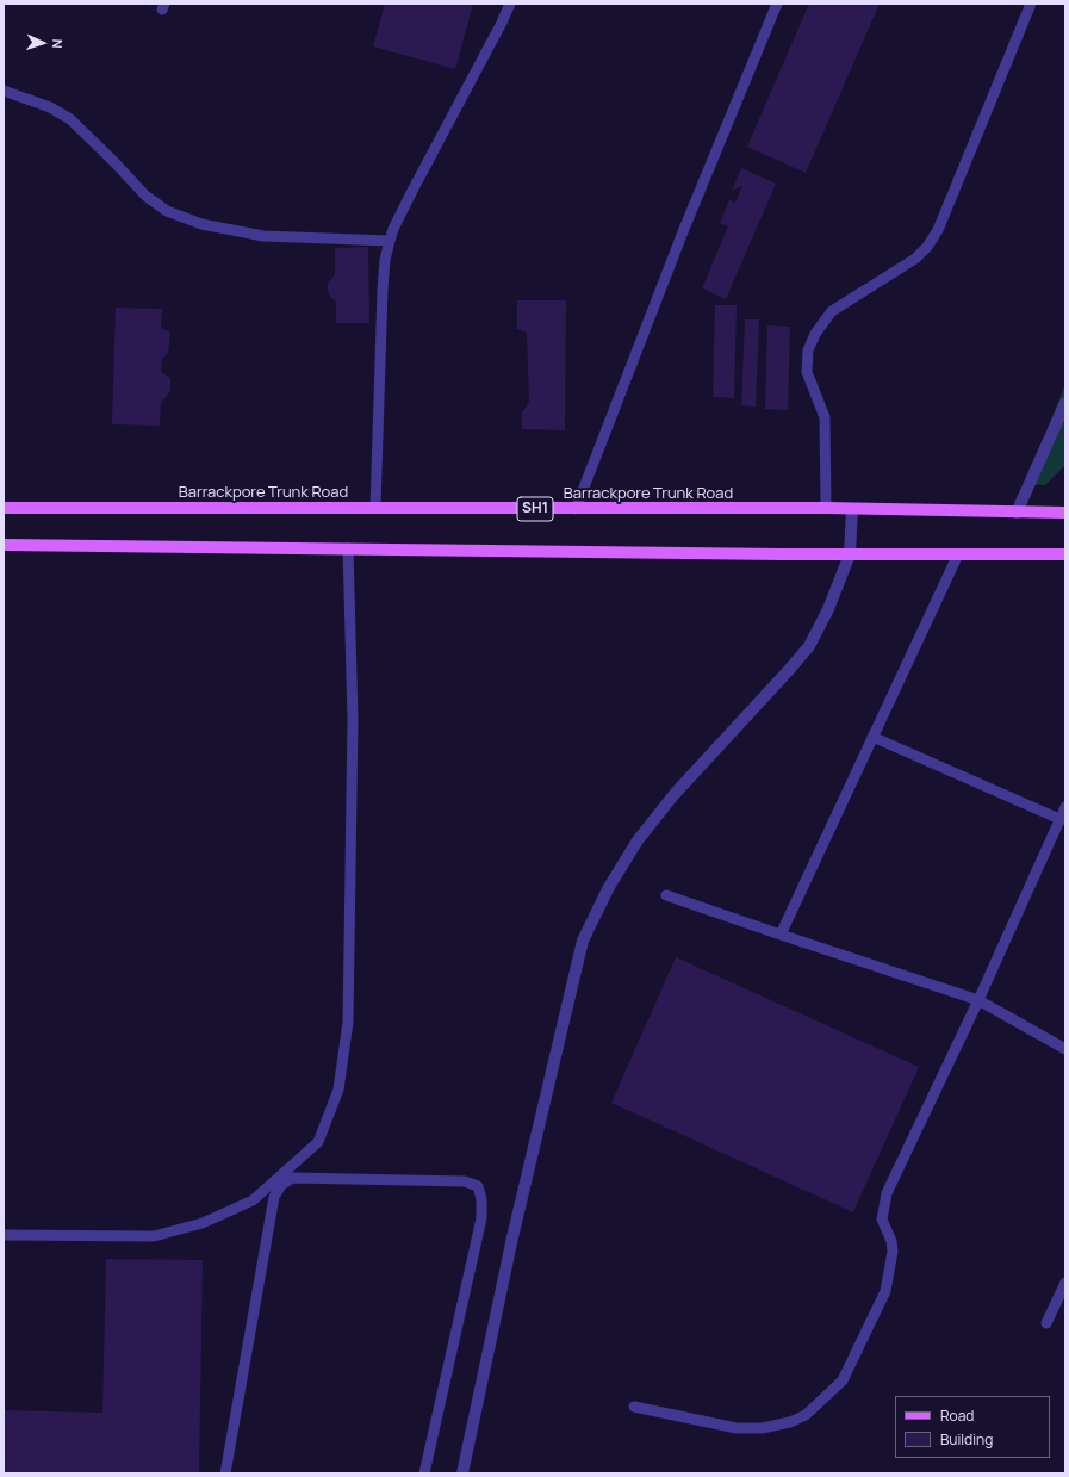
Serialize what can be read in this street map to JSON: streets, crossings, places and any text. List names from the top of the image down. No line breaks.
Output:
{"streets":{"main road":["Barrackpore Trunk Road","SH1"]},"legend":["Road","Building"],"north":"right"}
